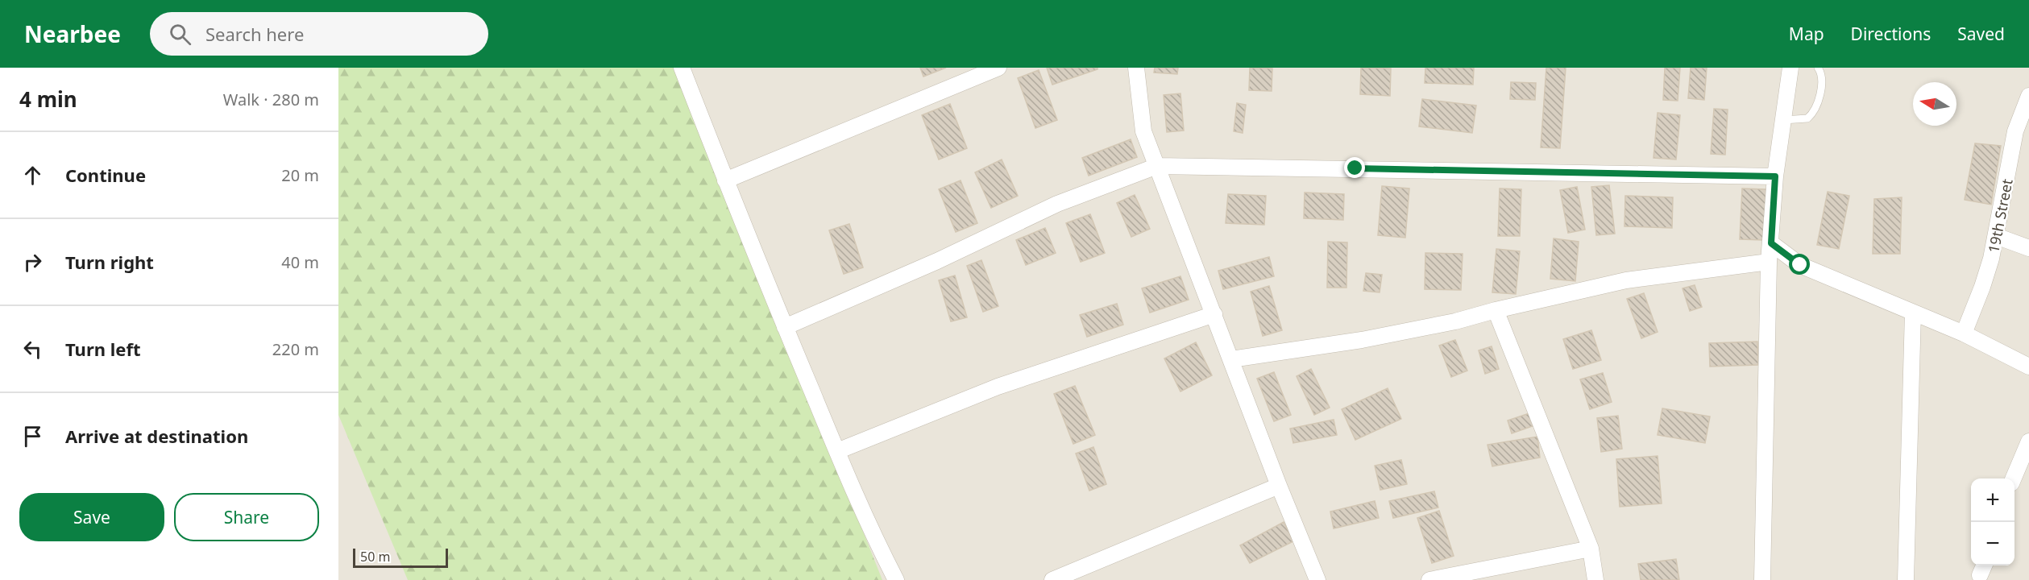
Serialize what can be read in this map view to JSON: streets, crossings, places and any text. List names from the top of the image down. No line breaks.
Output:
{"streets":{"street":["19th Street"]},"scale_bar":"50 m","north":"left","page":{"header":"Nearbee","search":"Search here","nav":["Map","Directions","Saved"],"heading":["4 min","Walk · 280 m"],"list":[["Continue","20 m"],["Turn right","40 m"],["Turn left","220 m"],"Arrive at destination"],"buttons":["Save","Share"],"map_buttons":["+","−"],"scale":"50 m"}}
